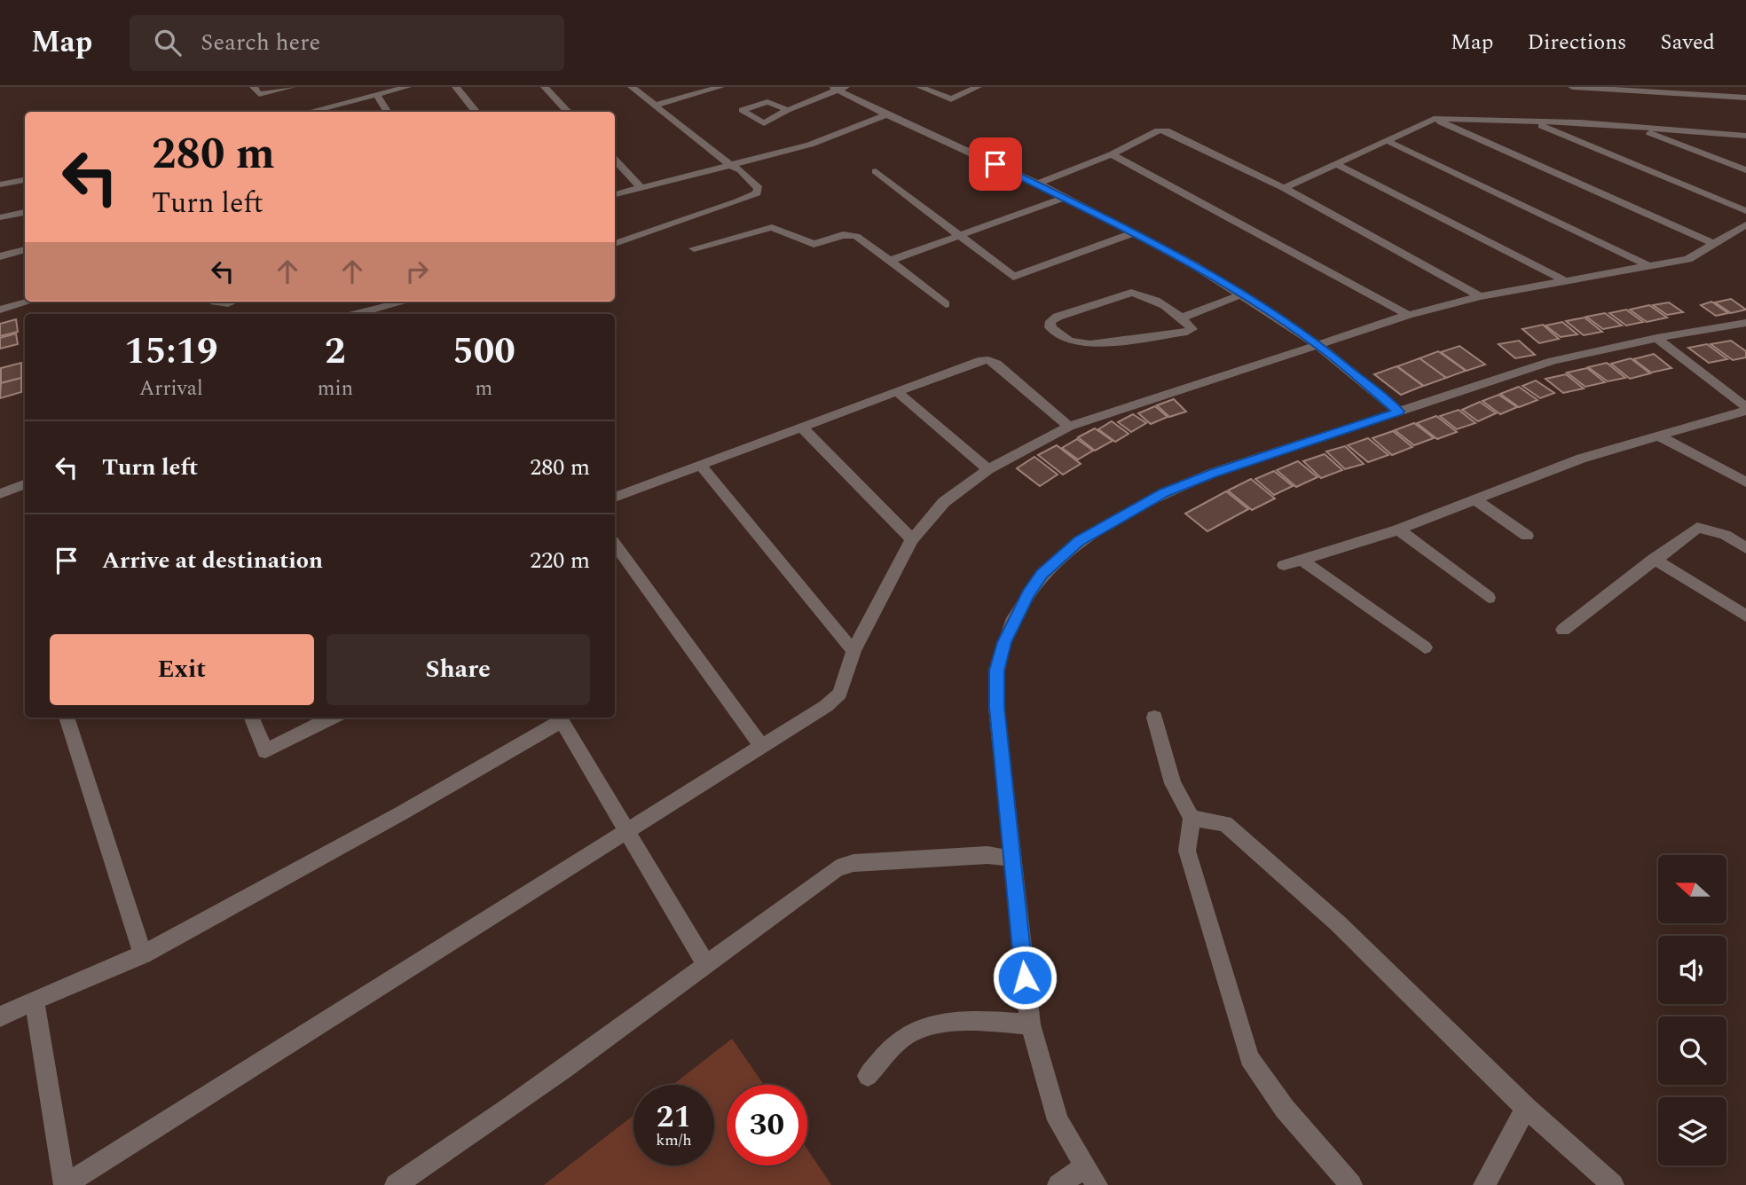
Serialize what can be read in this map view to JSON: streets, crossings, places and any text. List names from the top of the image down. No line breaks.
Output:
{"north":"left","page":{"header":"Map","search":"Search here","nav":["Map","Directions","Saved"],"turn":["280 m","Turn left"],"eta":["15:19","Arrival","2","min","500","m"],"list":[{"name":"Turn left","value":"280 m"},{"name":"Arrive at destination","value":"220 m"}],"buttons":["Exit","Share"],"speed":"21 km/h","limit":"30"}}
